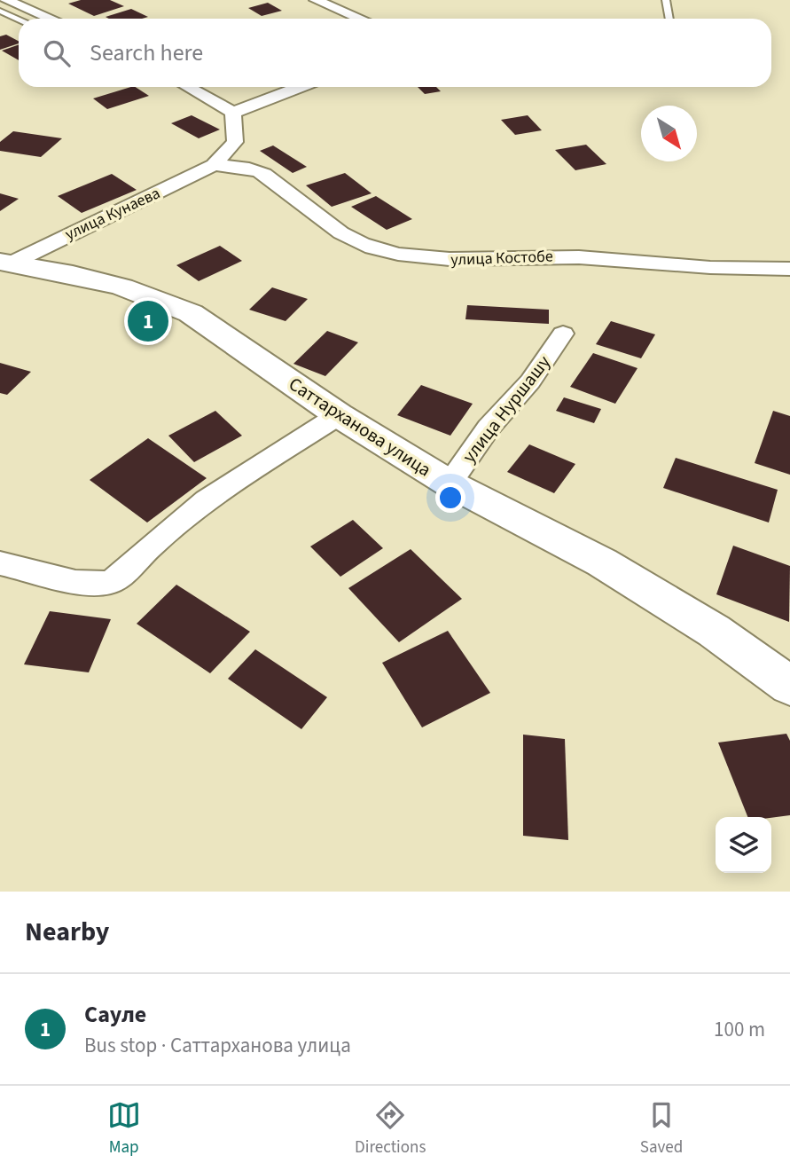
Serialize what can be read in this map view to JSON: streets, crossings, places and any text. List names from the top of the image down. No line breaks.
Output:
{"streets":{"street":["улица Кунаева","улица Костобе","улица Нуршашу","Саттарханова улица"]},"crossings":[["улица Кунаева","улица Костобе"],["улица Кунаева","Саттарханова улица"],["улица Нуршашу","Саттарханова улица"]],"north":"bottom right","page":{"search":"Search here","pins":"1","heading":"Nearby","list":[{"mark":"1","name":"Сауле","note":"Bus stop · Саттарханова улица","value":"100 m"}],"nav":["Map","Directions","Saved"]}}
